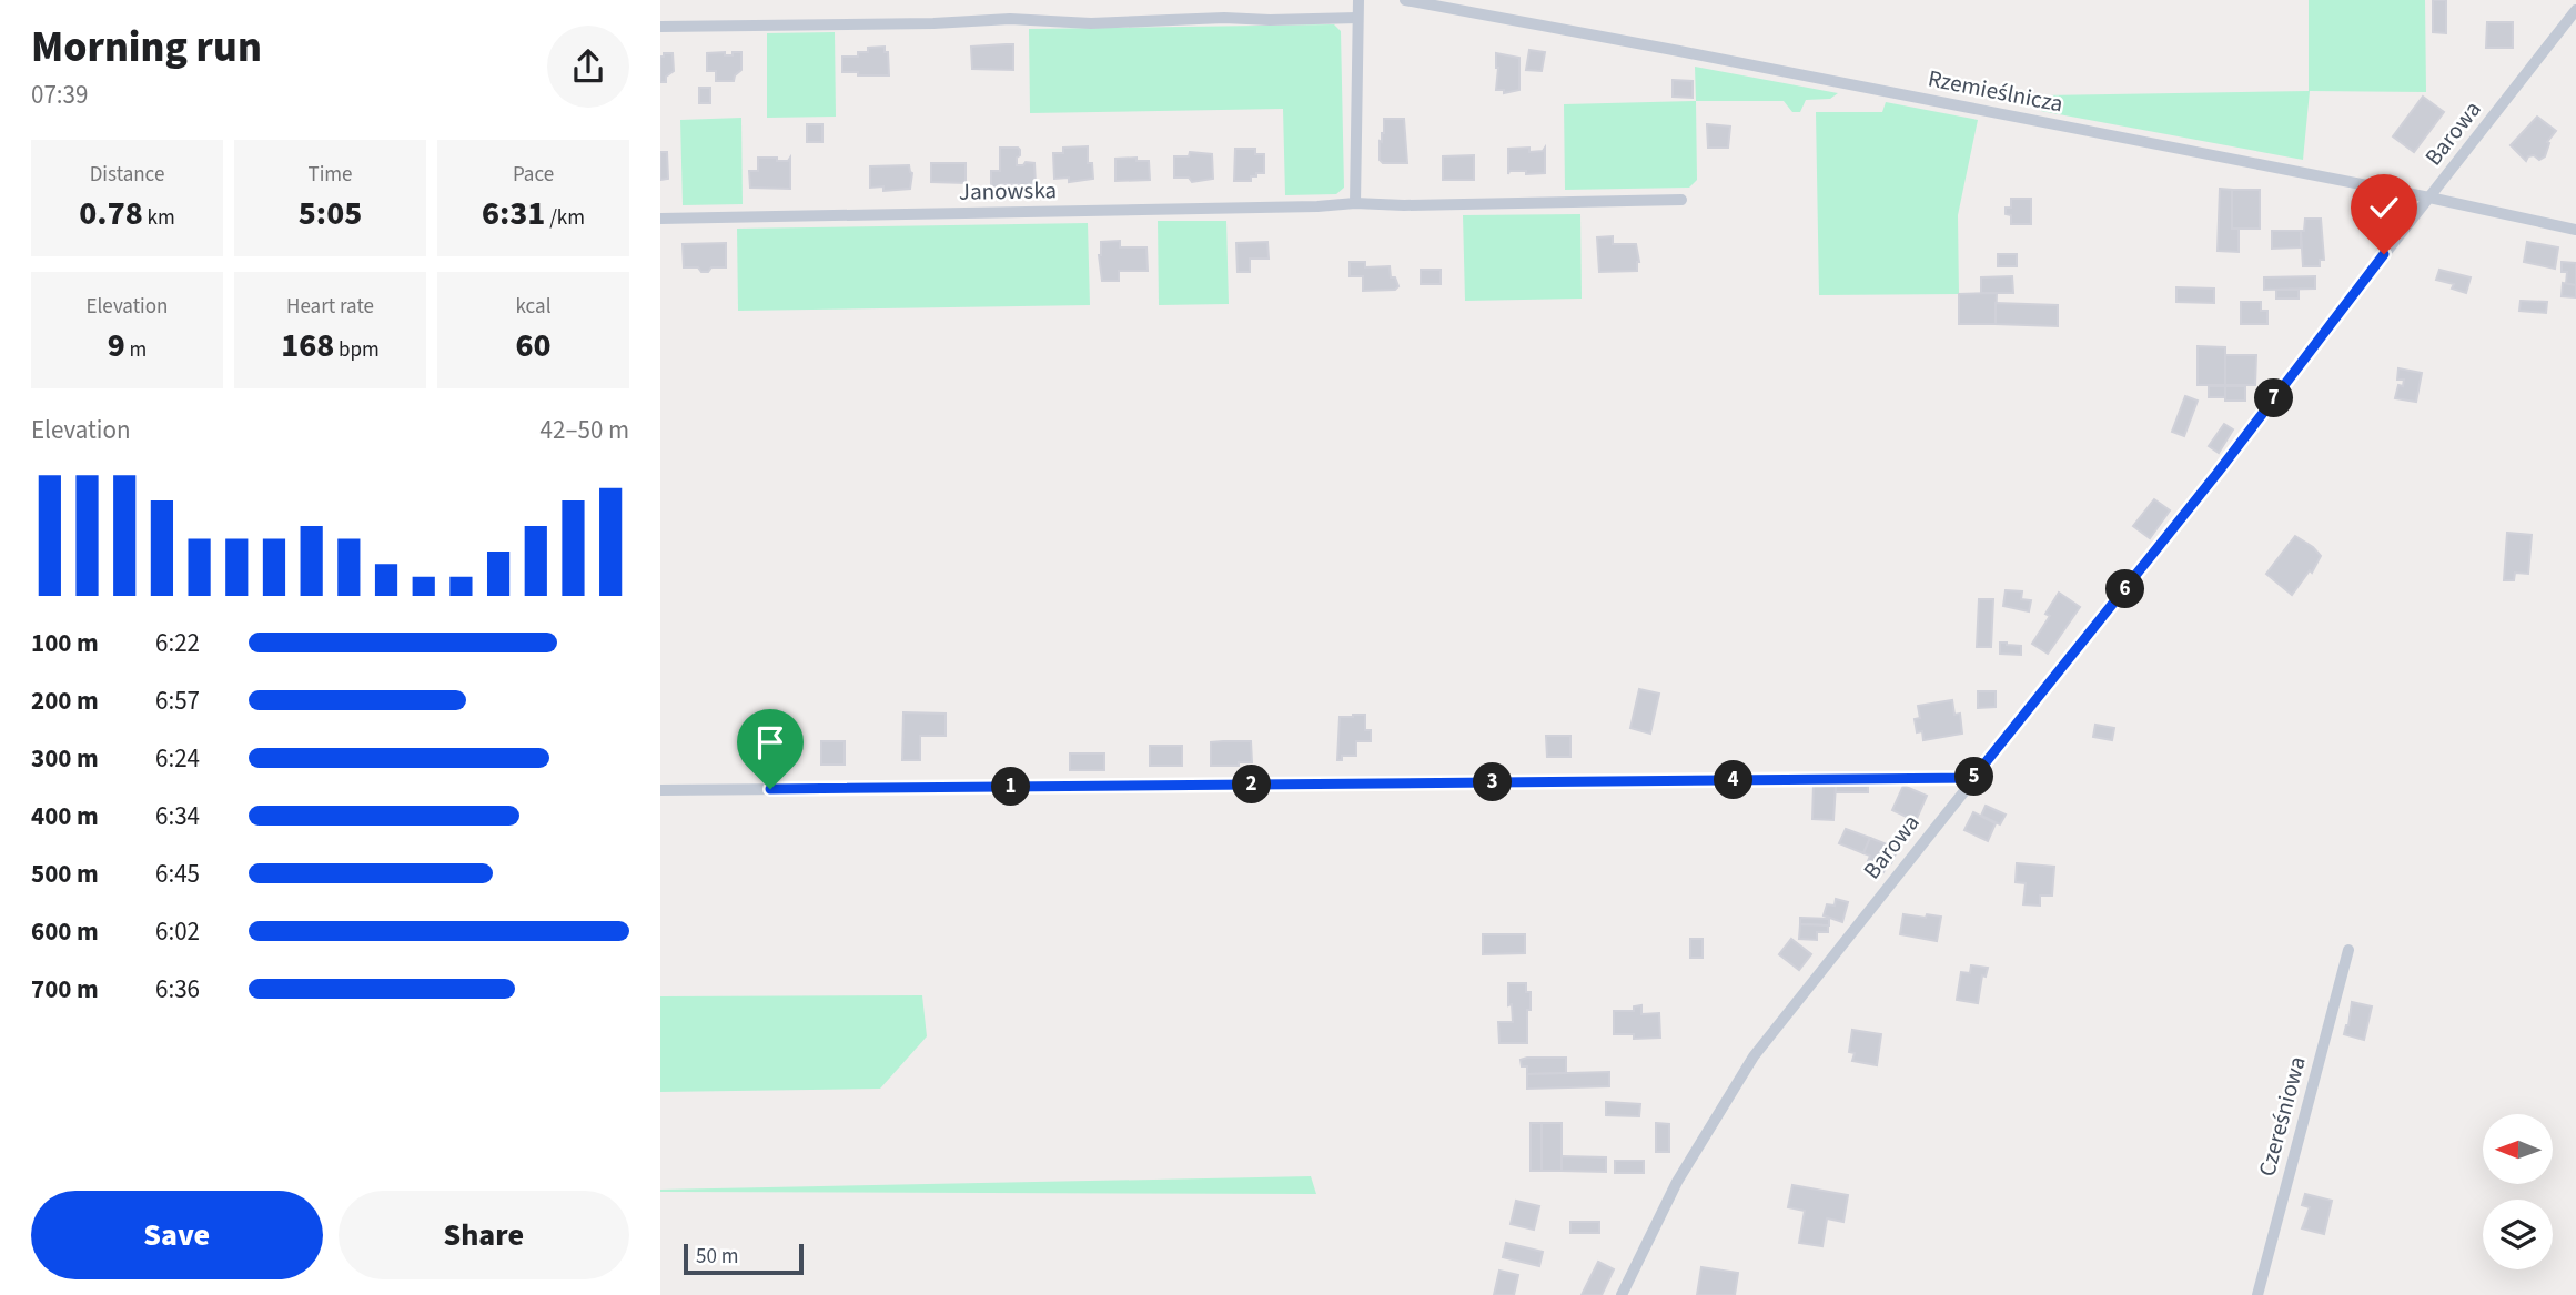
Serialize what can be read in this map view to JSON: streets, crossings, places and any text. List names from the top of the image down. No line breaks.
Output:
{"streets":{"street":["Rzemieślnicza","Barowa","Janowska","Czereśniowa"]},"crossings":[["Rzemieślnicza","Barowa"]],"scale_bar":"50 m","north":"left","page":{"heading":["Morning run","07:39"],"stats":[["Distance","0.78 km"],["Time","5:05"],["Pace","6:31 /km"],["Elevation","9 m"],["Heart rate","168 bpm"],["kcal","60"]],"pins":["7","6","5","4","3","2","1"],"chart":["Elevation","42–50 m"],"list":[{"name":"100 m","note":"6:22"},{"name":"200 m","note":"6:57"},{"name":"300 m","note":"6:24"},{"name":"400 m","note":"6:34"},{"name":"500 m","note":"6:45"},{"name":"600 m","note":"6:02"},{"name":"700 m","note":"6:36"}],"buttons":["Save","Share"],"scale":"50 m"}}
